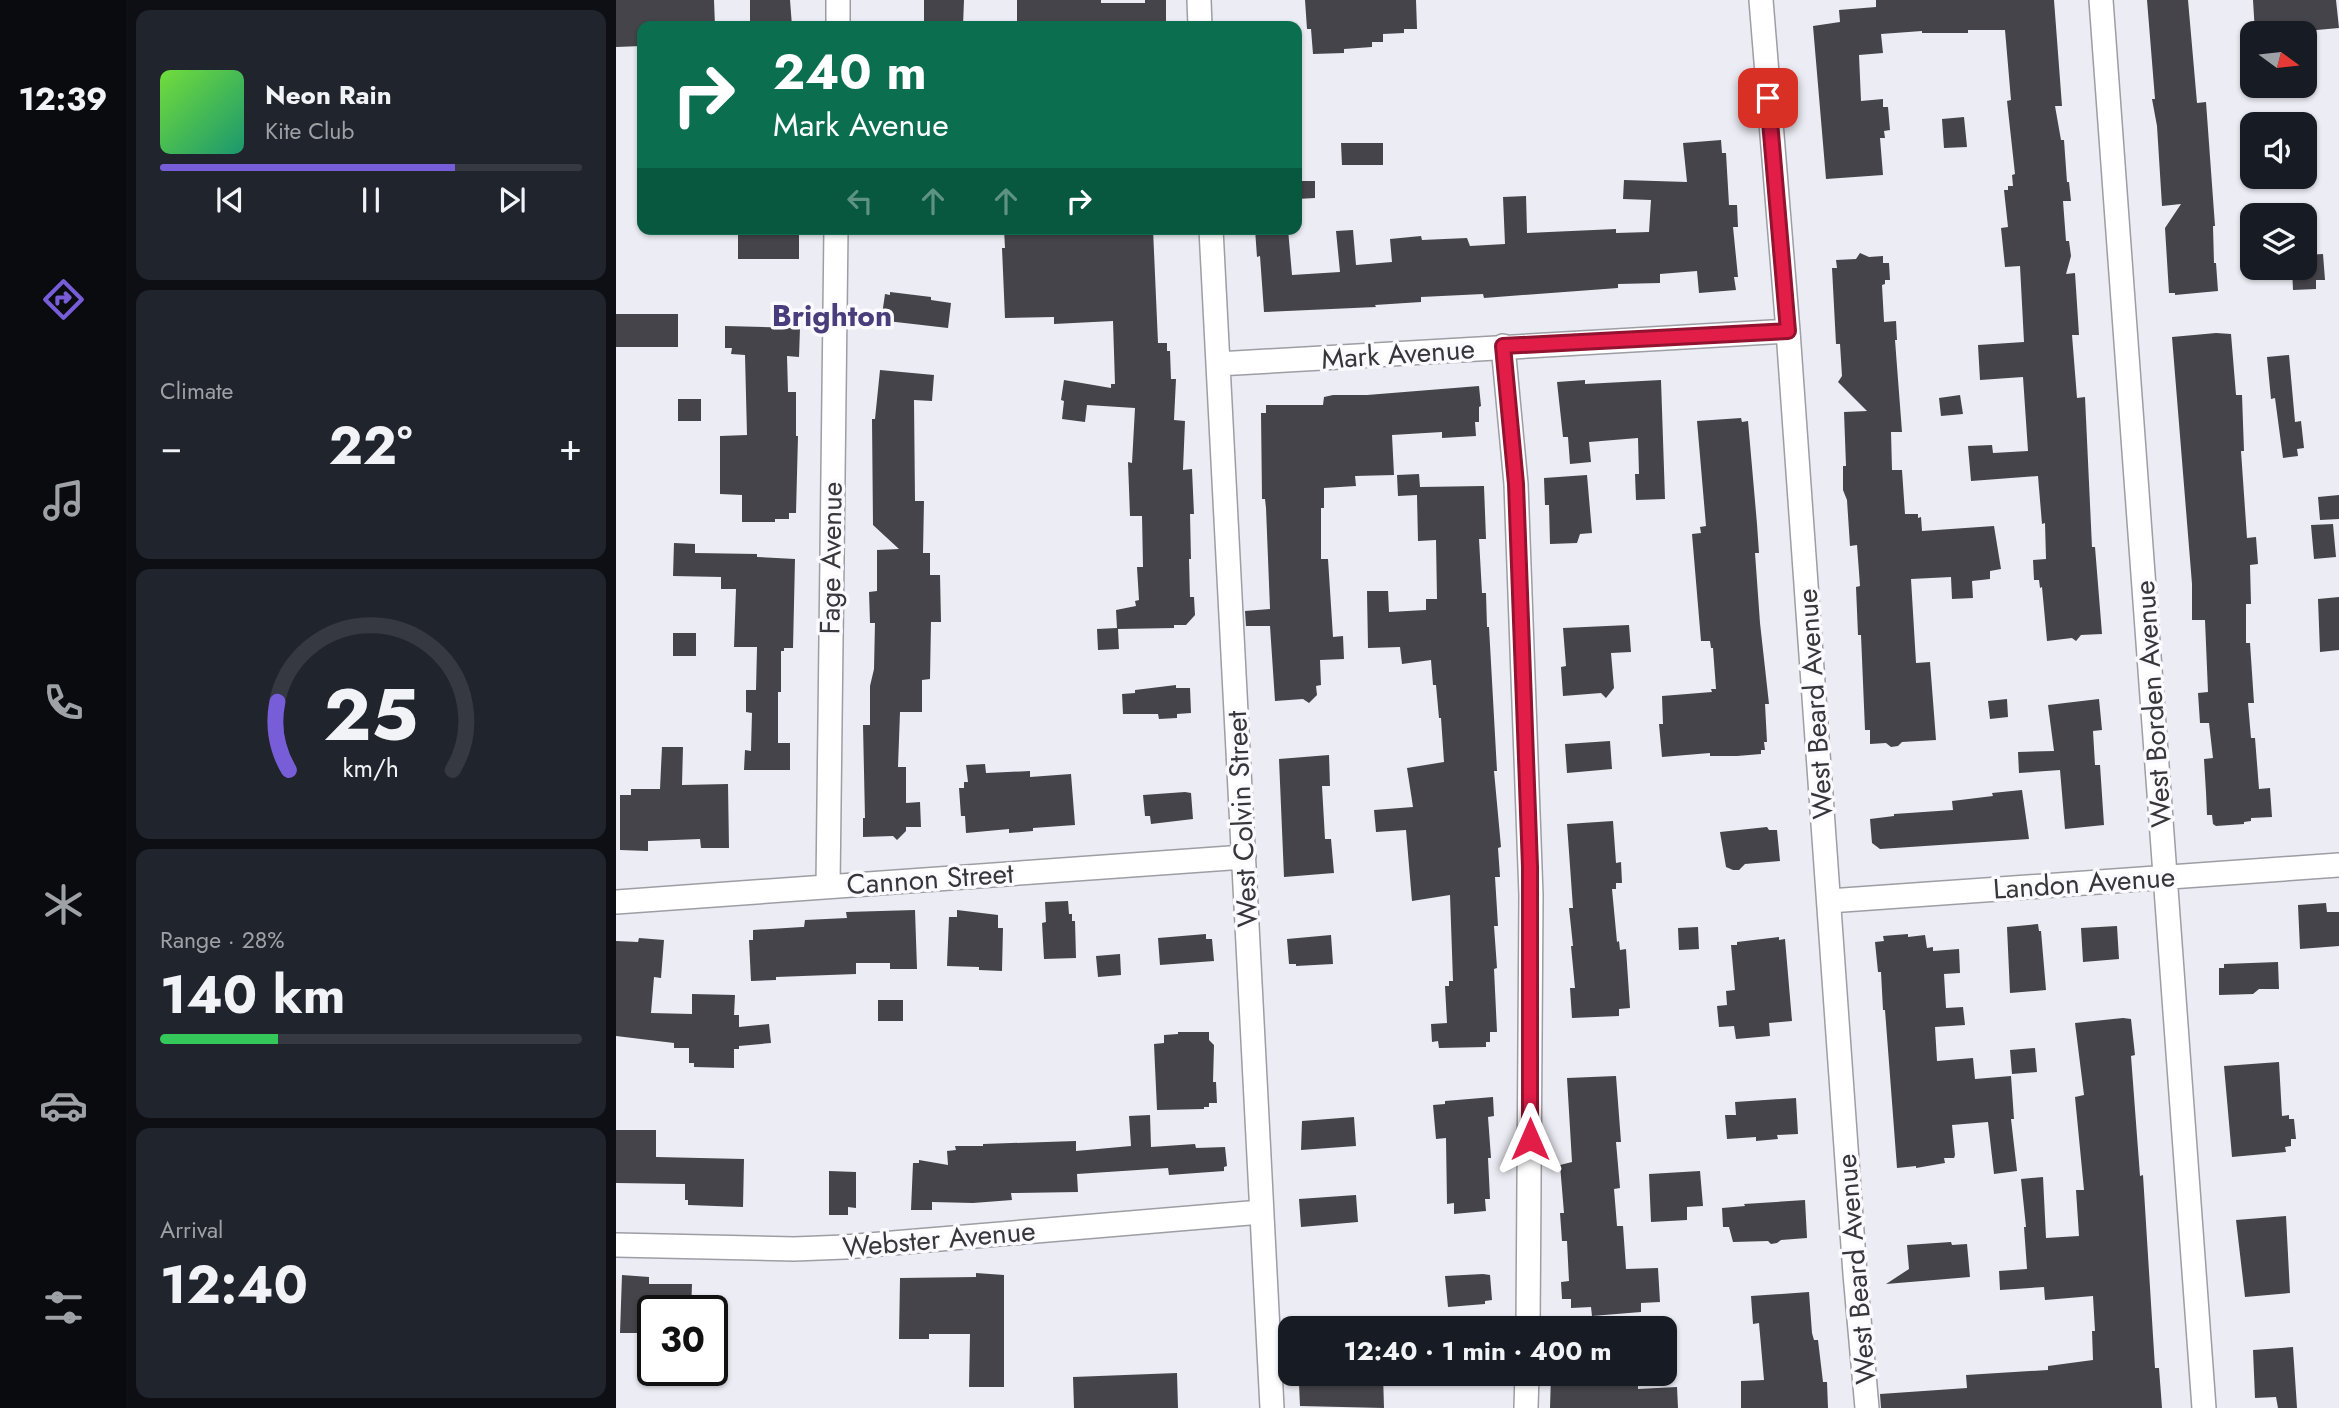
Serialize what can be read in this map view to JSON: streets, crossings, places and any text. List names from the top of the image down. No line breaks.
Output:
{"streets":{"street":["Mark Avenue","Fage Avenue","West Beard Avenue","West Borden Avenue","West Colvin Street","Cannon Street","Landon Avenue","Webster Avenue"]},"crossings":[["Mark Avenue","West Beard Avenue"],["Mark Avenue","West Colvin Street"],["Fage Avenue","Cannon Street"],["West Beard Avenue","Landon Avenue"],["West Borden Avenue","Landon Avenue"],["West Colvin Street","Cannon Street"],["West Colvin Street","Webster Avenue"]],"districts":["Brighton"],"north":"right","page":{"tabs":"12:39","turn":["240 m","Mark Avenue"],"song":["Neon Rain","Kite Club"],"tile":["Climate",["Range · 28%","140 km"],["Arrival","12:40"]],"heat":["−","22°","+"],"limit":"30","trip":"12:40 · 1 min · 400 m","gauge":["25","km/h"]}}
